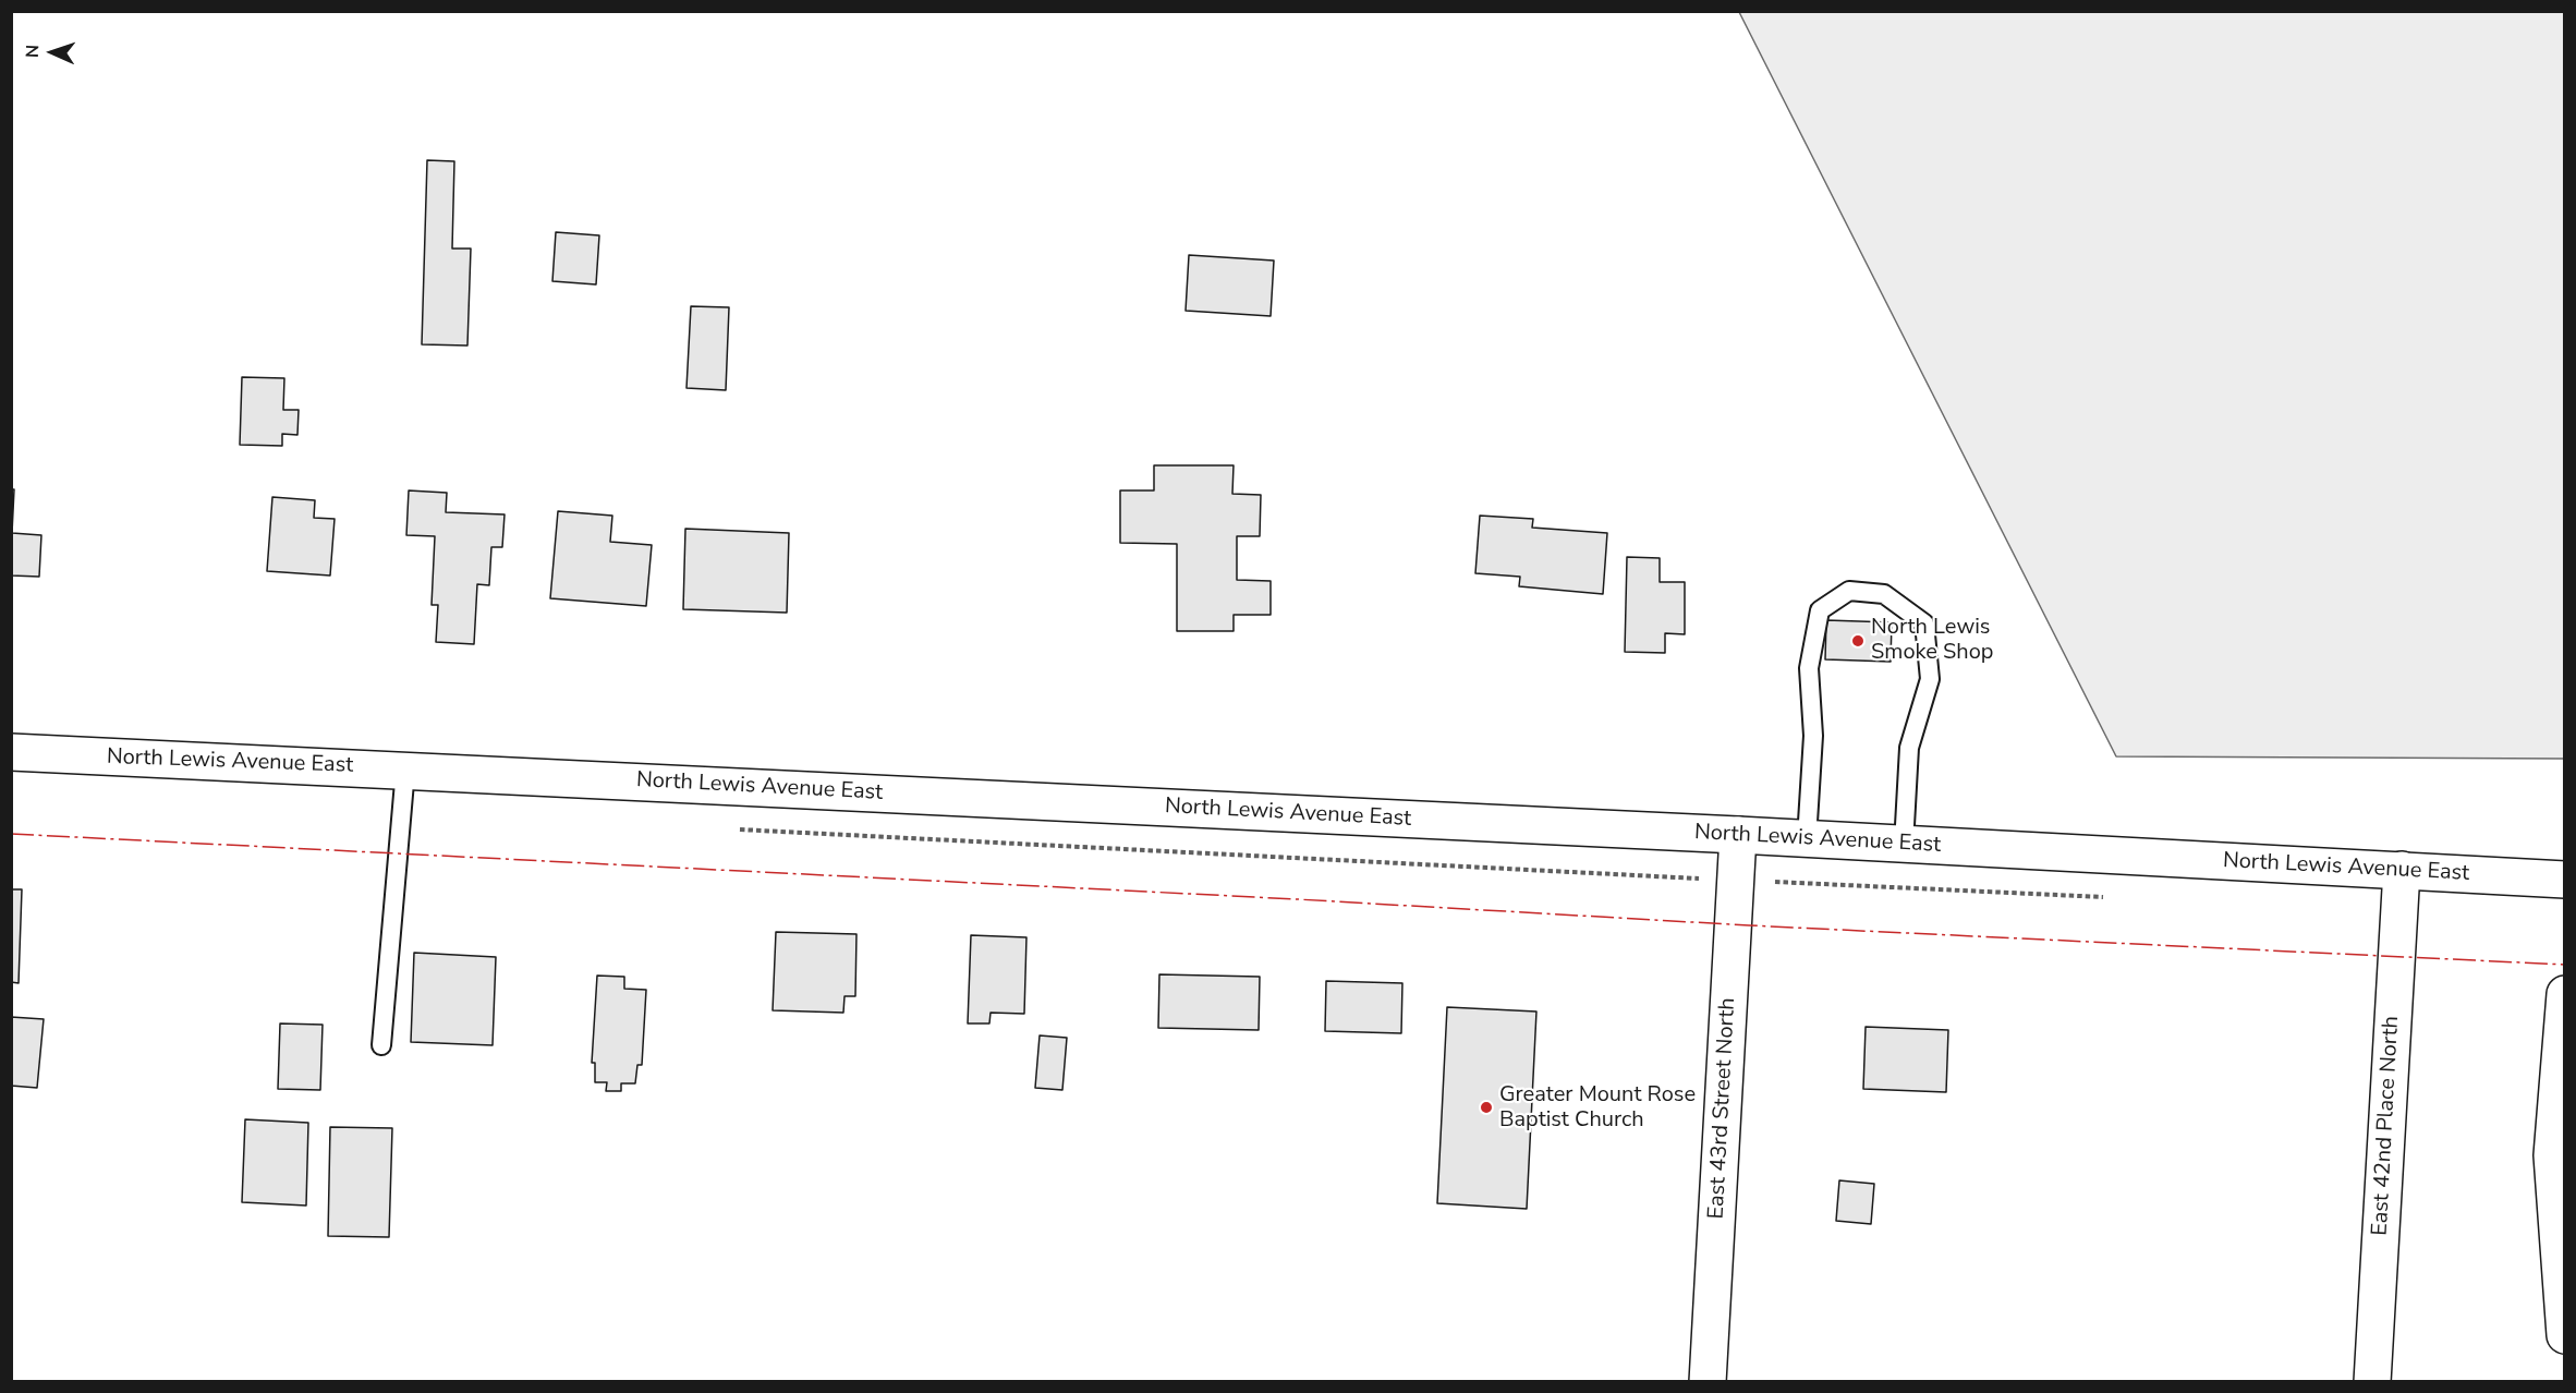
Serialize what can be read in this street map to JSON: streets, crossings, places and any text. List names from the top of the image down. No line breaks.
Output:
{"streets":{"main road":["North Lewis Avenue East","East 43rd Street North","East 42nd Place North"]},"crossings":[["North Lewis Avenue East","East 43rd Street North"],["North Lewis Avenue East","East 42nd Place North"]],"places":["North Lewis Smoke Shop","Greater Mount Rose Baptist Church"],"north":"left"}
